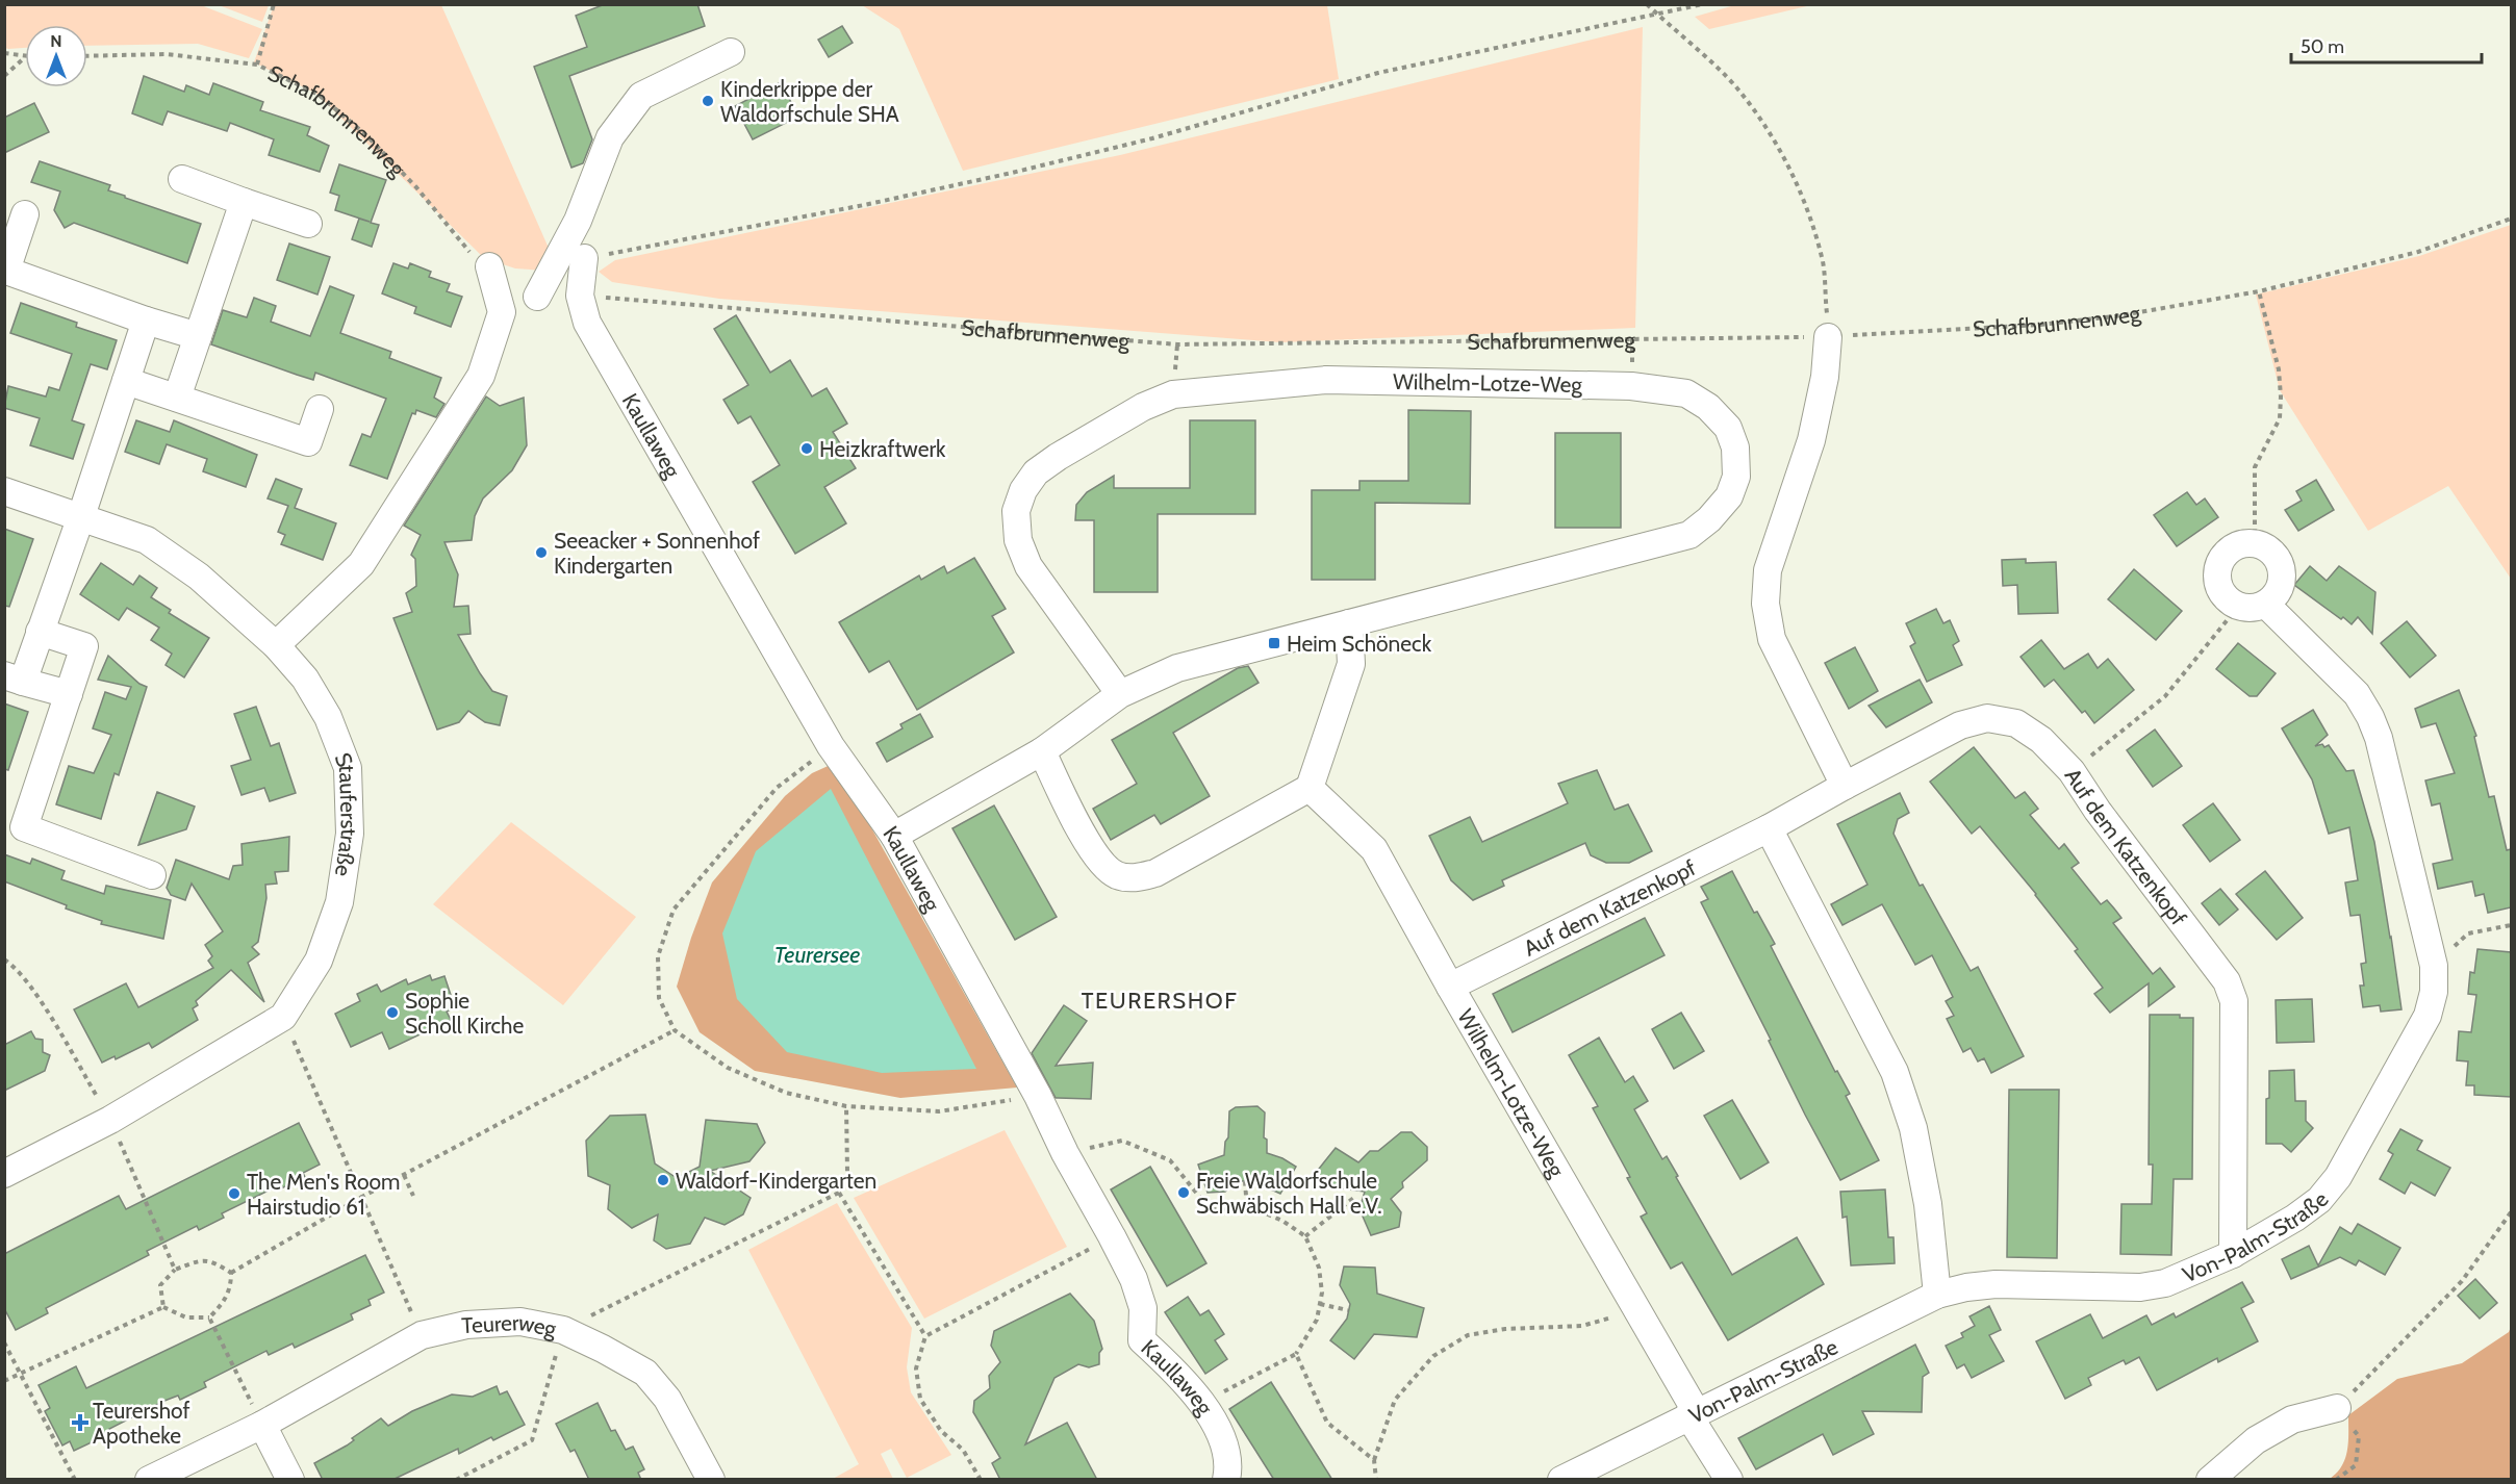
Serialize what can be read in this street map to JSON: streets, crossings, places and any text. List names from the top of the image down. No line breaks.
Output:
{"streets":{"street":["Wilhelm-Lotze-Weg","Kaullaweg","Stauferstraße","Auf dem Katzenkopf","Von-Palm-Straße","Teurerweg"],"path":["Schafbrunnenweg"]},"crossings":[["Schafbrunnenweg","Kaullaweg"],["Wilhelm-Lotze-Weg","Kaullaweg"],["Wilhelm-Lotze-Weg","Auf dem Katzenkopf"],["Wilhelm-Lotze-Weg","Von-Palm-Straße"],["Auf dem Katzenkopf","Von-Palm-Straße"]],"districts":["TEURERSHOF"],"water":["Teurersee"],"places":{"other":["Kinderkrippe der Waldorfschule SHA","Heizkraftwerk","Seeacker + Sonnenhof Kindergarten","Sophie Scholl Kirche","Waldorf-Kindergarten","Freie Waldorfschule Schwäbisch Hall e.V.","The Men's Room Hairstudio 61"],"transit":["Heim Schöneck"],"health":["Teurershof Apotheke"]},"scale_bar":"50 m","north":"top"}
